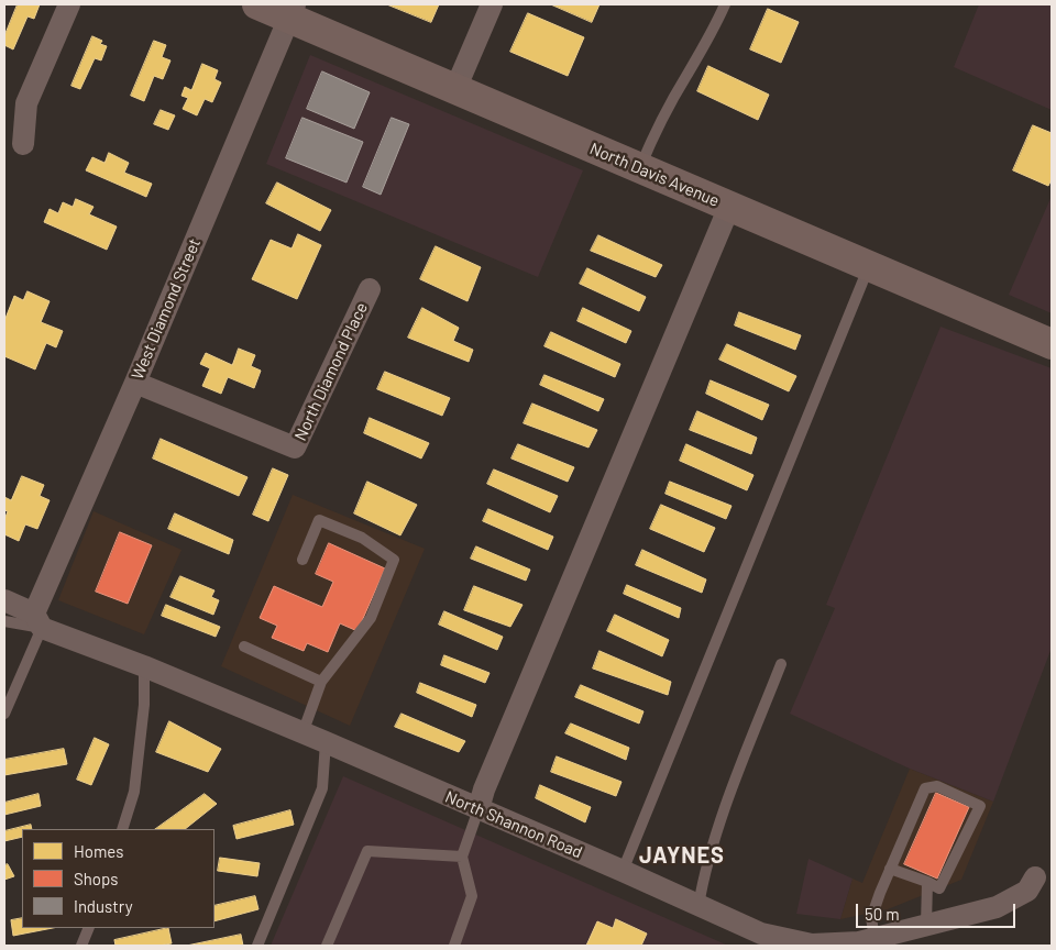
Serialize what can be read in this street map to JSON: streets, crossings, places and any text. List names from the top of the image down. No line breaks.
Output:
{"streets":{"street":["North Davis Avenue","West Diamond Street","North Diamond Place","North Shannon Road"]},"crossings":[["North Davis Avenue","West Diamond Street"],["West Diamond Street","North Diamond Place"],["West Diamond Street","North Shannon Road"]],"districts":["JAYNES"],"legend":["Homes","Shops","Industry"],"scale_bar":"50 m"}
